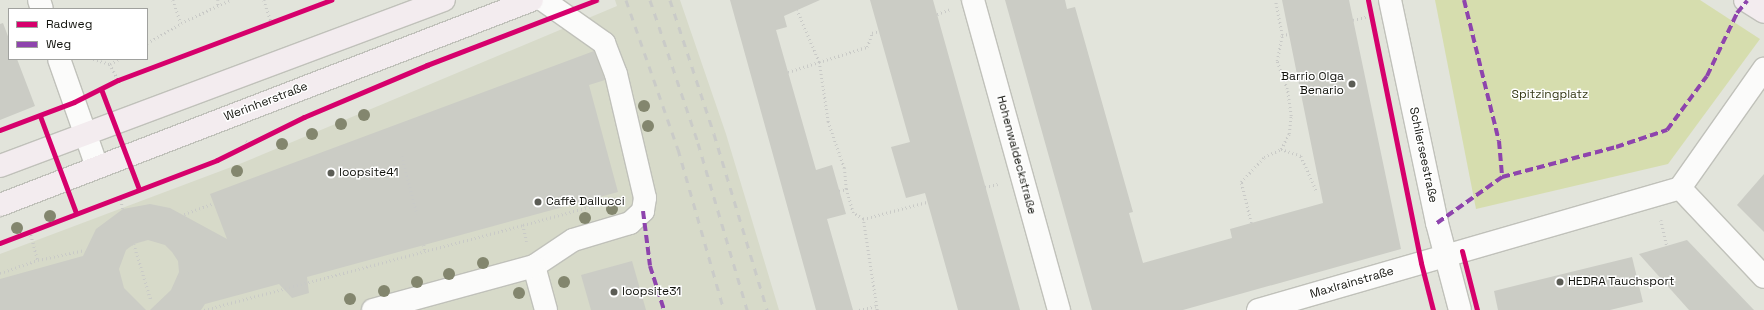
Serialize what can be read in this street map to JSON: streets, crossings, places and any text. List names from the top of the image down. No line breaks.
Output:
{"streets":{"main road":["Werinherstraße"],"street":["Hohenwaldeckstraße","Schlierseestraße","Maxlrainstraße"]},"crossings":[["Schlierseestraße","Maxlrainstraße"]],"parks":["Spitzingplatz"],"places":["Barrio Olga Benario","loopsite41","Caffè Dallucci","HEDRA Tauchsport","loopsite31"],"legend":["Radweg","Weg"]}
